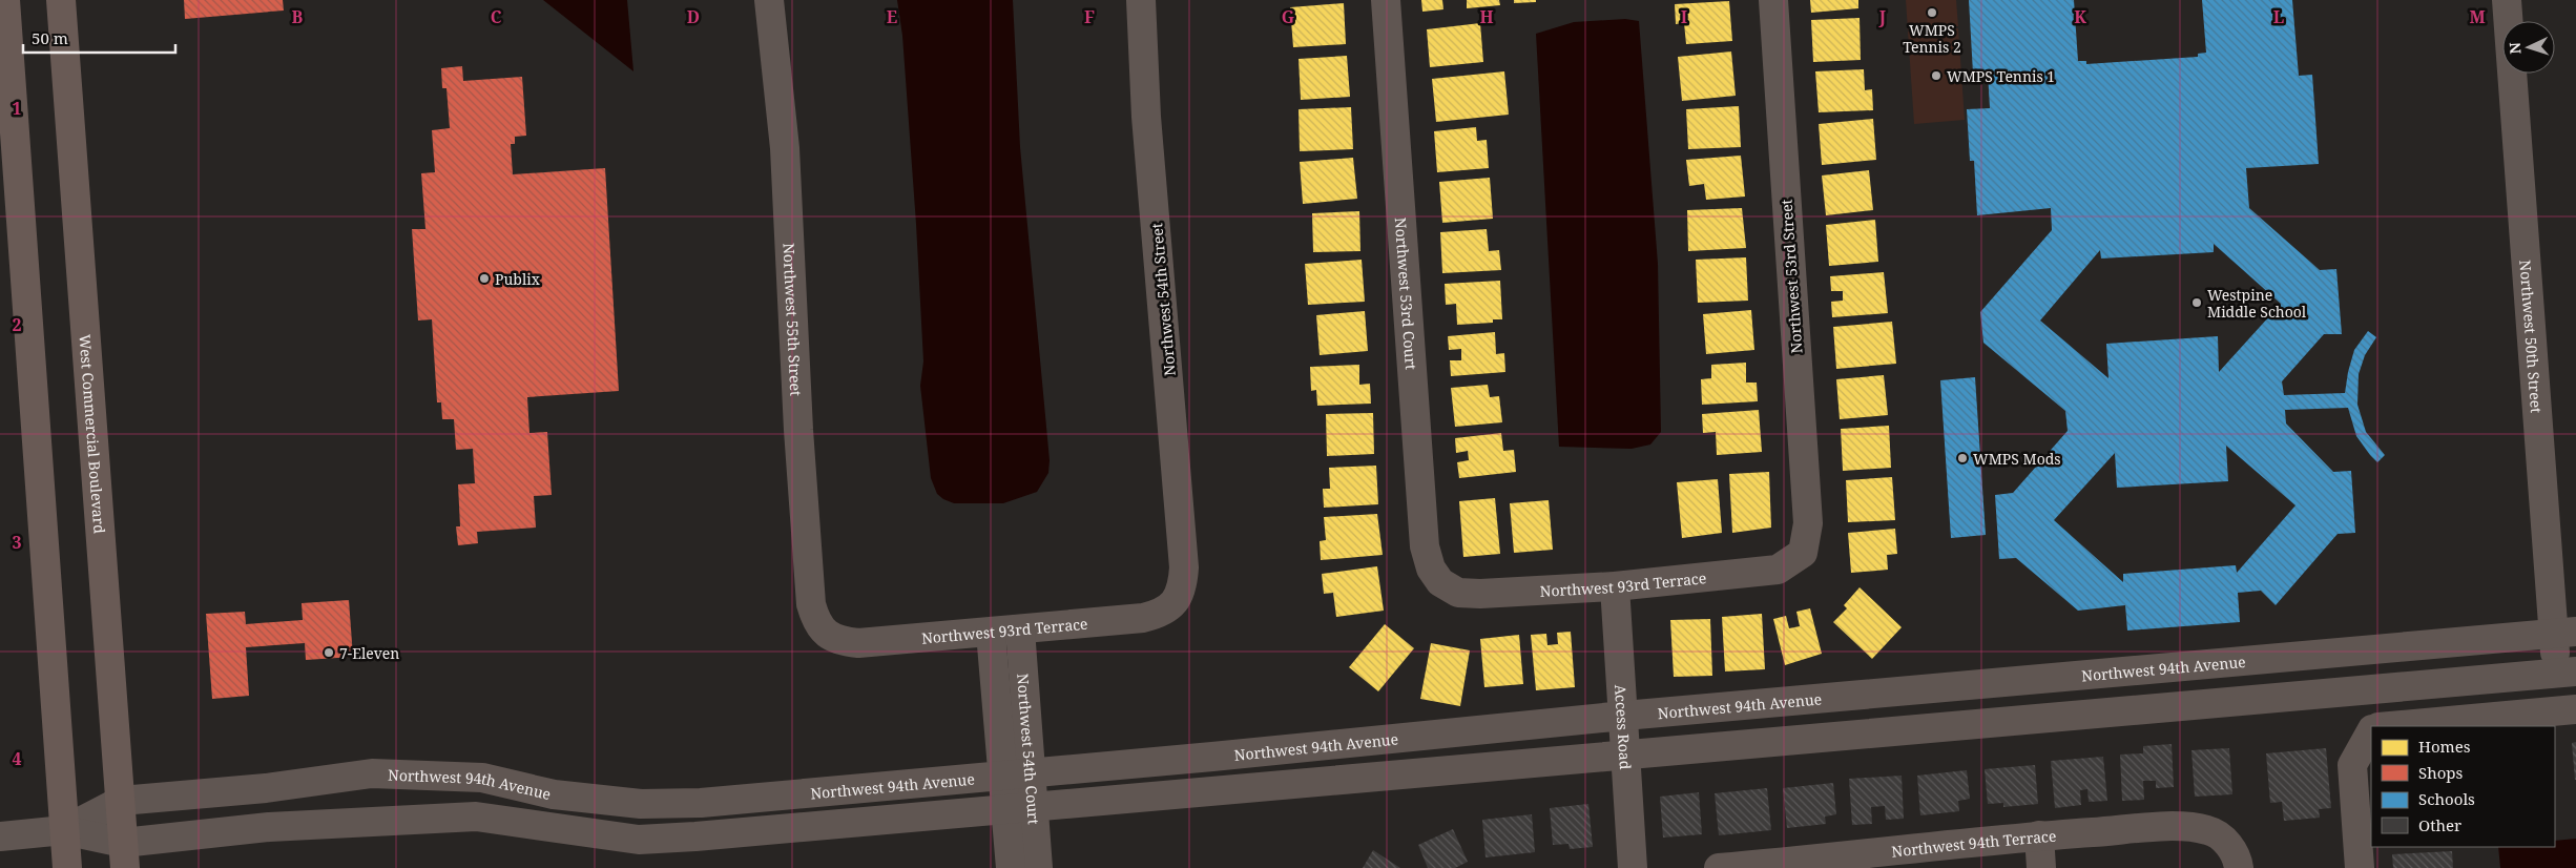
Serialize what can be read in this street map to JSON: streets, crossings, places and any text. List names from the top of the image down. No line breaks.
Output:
{"streets":{"highway":["West Commercial Boulevard"],"street":["Northwest 53rd Street","Northwest 53rd Court","Northwest 54th Street","Northwest 55th Street","Northwest 50th Street","Northwest 93rd Terrace","Northwest 94th Avenue","Access Road","Northwest 54th Court","Northwest 94th Terrace"]},"crossings":[["Northwest 53rd Street","Northwest 93rd Terrace"],["Northwest 53rd Court","Northwest 93rd Terrace"],["Northwest 54th Street","Northwest 93rd Terrace"],["Northwest 55th Street","Northwest 93rd Terrace"],["Northwest 50th Street","Northwest 94th Avenue"],["West Commercial Boulevard","Northwest 94th Avenue"],["Northwest 93rd Terrace","Access Road"],["Northwest 93rd Terrace","Northwest 54th Court"],["Northwest 94th Avenue","Access Road"],["Northwest 94th Avenue","Northwest 54th Court"]],"places":["WMPS Tennis 2","WMPS Tennis 1","Publix","Westpine Middle School","WMPS Mods","7-Eleven"],"legend":["Homes","Shops","Schools","Other"],"scale_bar":"50 m","north":"left","grid":{"columns":["B","C","D","E","F","G","H","I","J","K","L","M"],"rows":["1","2","3","4"]}}
